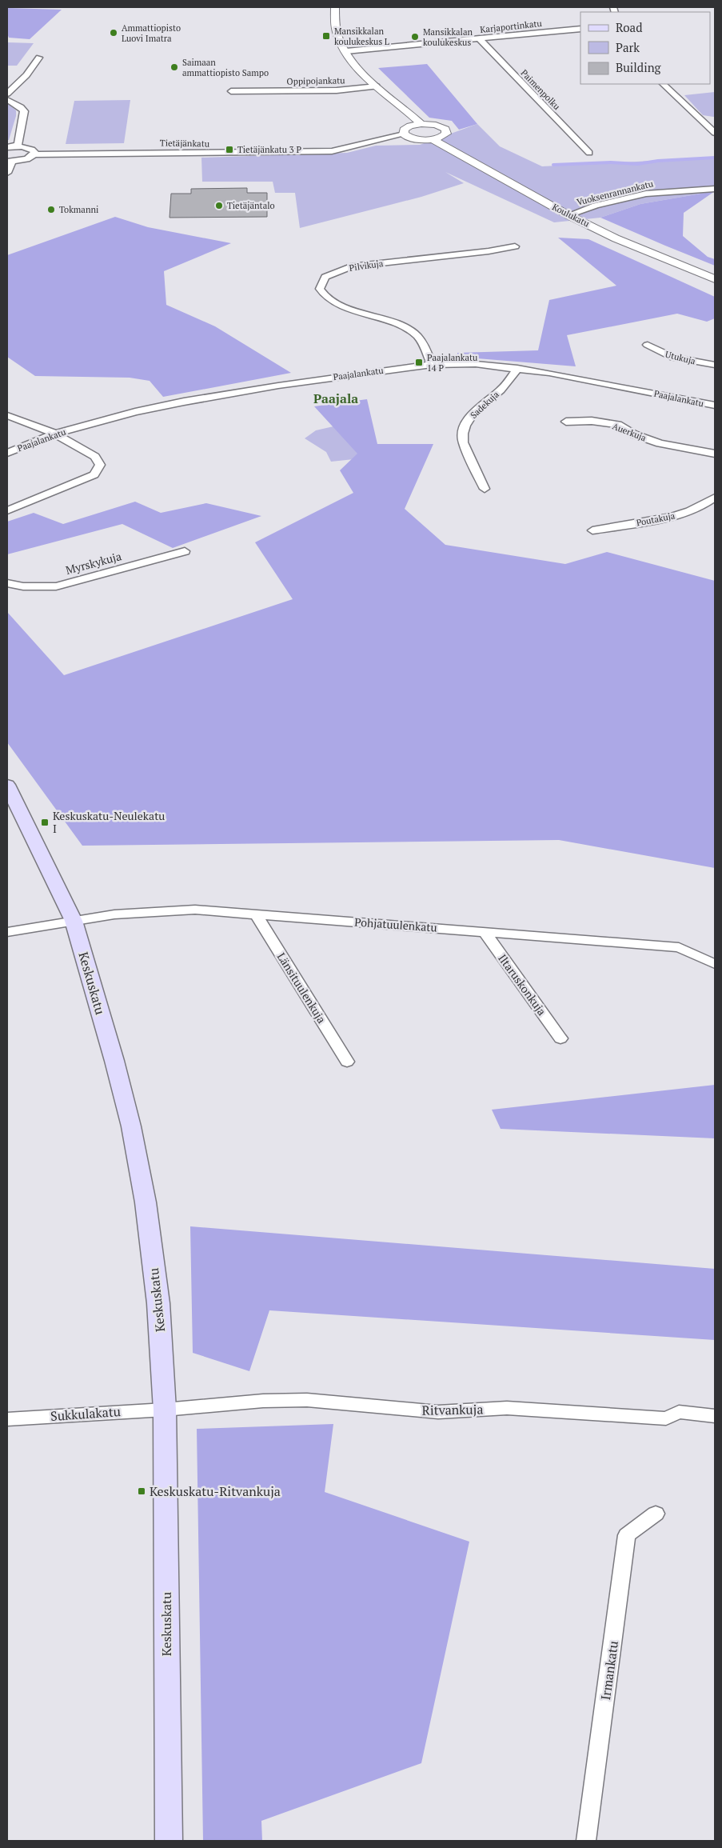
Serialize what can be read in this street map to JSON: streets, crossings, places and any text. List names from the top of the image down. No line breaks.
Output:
{"streets":{"main road":["Keskuskatu"],"street":["Karjaportinkatu","Oppipojankatu","Paimenpolku","Tietäjänkatu","Vuoksenrannankatu","Koulukatu","Pilvikuja","Utukuja","Paajalankatu","Sadekuja","Auerkuja","Poutakuja","Myrskykuja","Pohjatuulenkatu","Iltaruskonkuja","Länsituulenkuja","Ritvankuja","Sukkulakatu","Irmankatu"]},"crossings":[["Karjaportinkatu","Paimenpolku"],["Vuoksenrannankatu","Koulukatu"],["Pilvikuja","Paajalankatu"],["Paajalankatu","Sadekuja"],["Pohjatuulenkatu","Keskuskatu"],["Pohjatuulenkatu","Iltaruskonkuja"],["Pohjatuulenkatu","Länsituulenkuja"],["Keskuskatu","Ritvankuja"],["Keskuskatu","Sukkulakatu"],["Ritvankuja","Sukkulakatu"]],"districts":["Paajala"],"places":{"other":["Ammattiopisto Luovi Imatra","Mansikkalan koulukeskus","Saimaan ammattiopisto Sampo","Tietäjäntalo","Tokmanni"],"transit":["Mansikkalan koulukeskus L","Tietäjänkatu 3 P","Paajalankatu 14 P","Keskuskatu-Neulekatu I","Keskuskatu-Ritvankuja"]},"legend":["Road","Park","Building"]}
